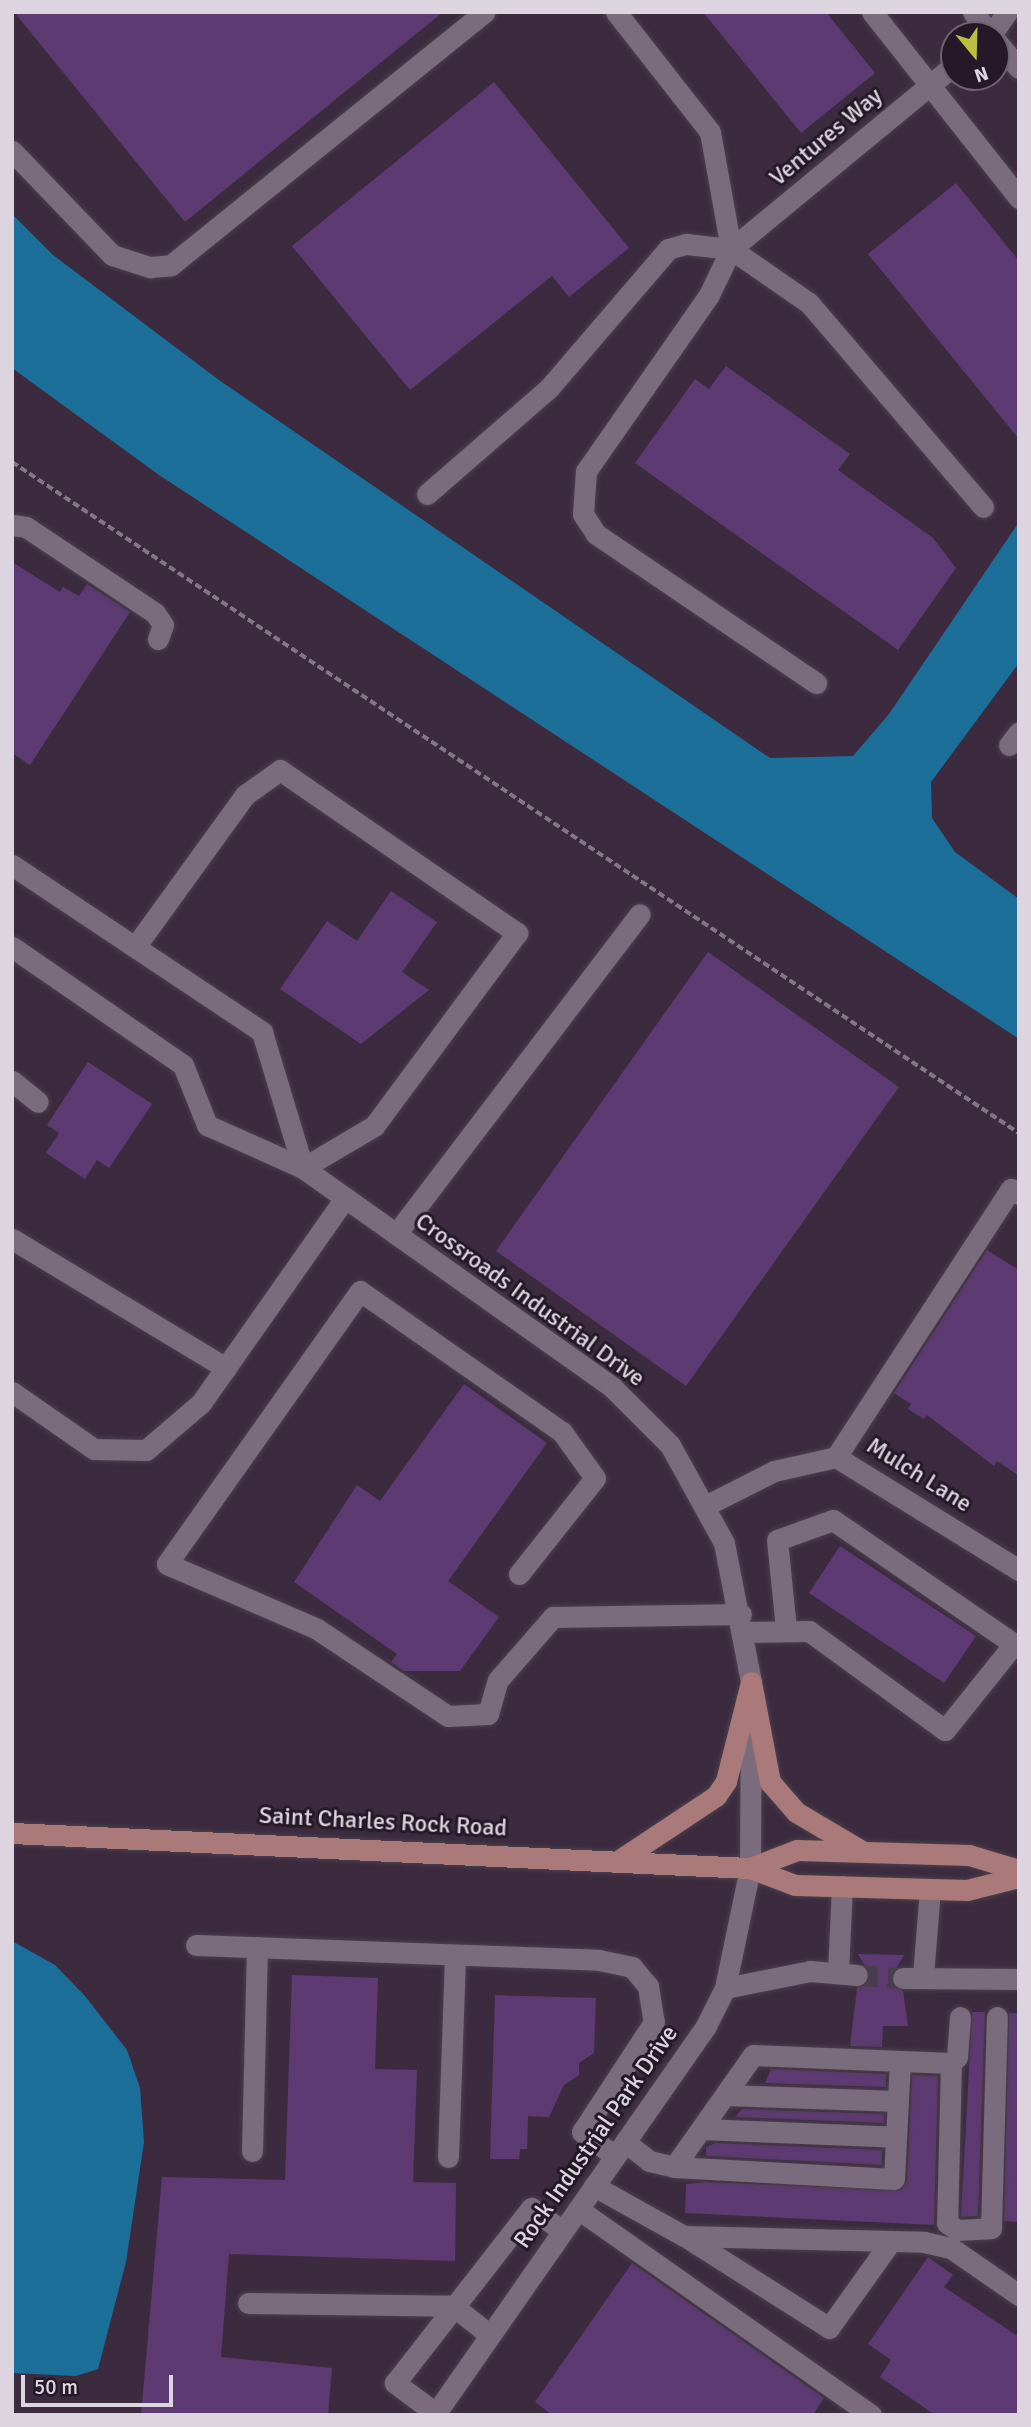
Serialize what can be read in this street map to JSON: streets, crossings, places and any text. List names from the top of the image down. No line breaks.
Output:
{"streets":{"main road":["Saint Charles Rock Road"],"street":["Ventures Way","Crossroads Industrial Drive","Mulch Lane","Rock Industrial Park Drive"]},"crossings":[["Crossroads Industrial Drive","Mulch Lane"],["Crossroads Industrial Drive","Saint Charles Rock Road"],["Crossroads Industrial Drive","Rock Industrial Park Drive"],["Saint Charles Rock Road","Rock Industrial Park Drive"]],"scale_bar":"50 m","north":"bottom"}
